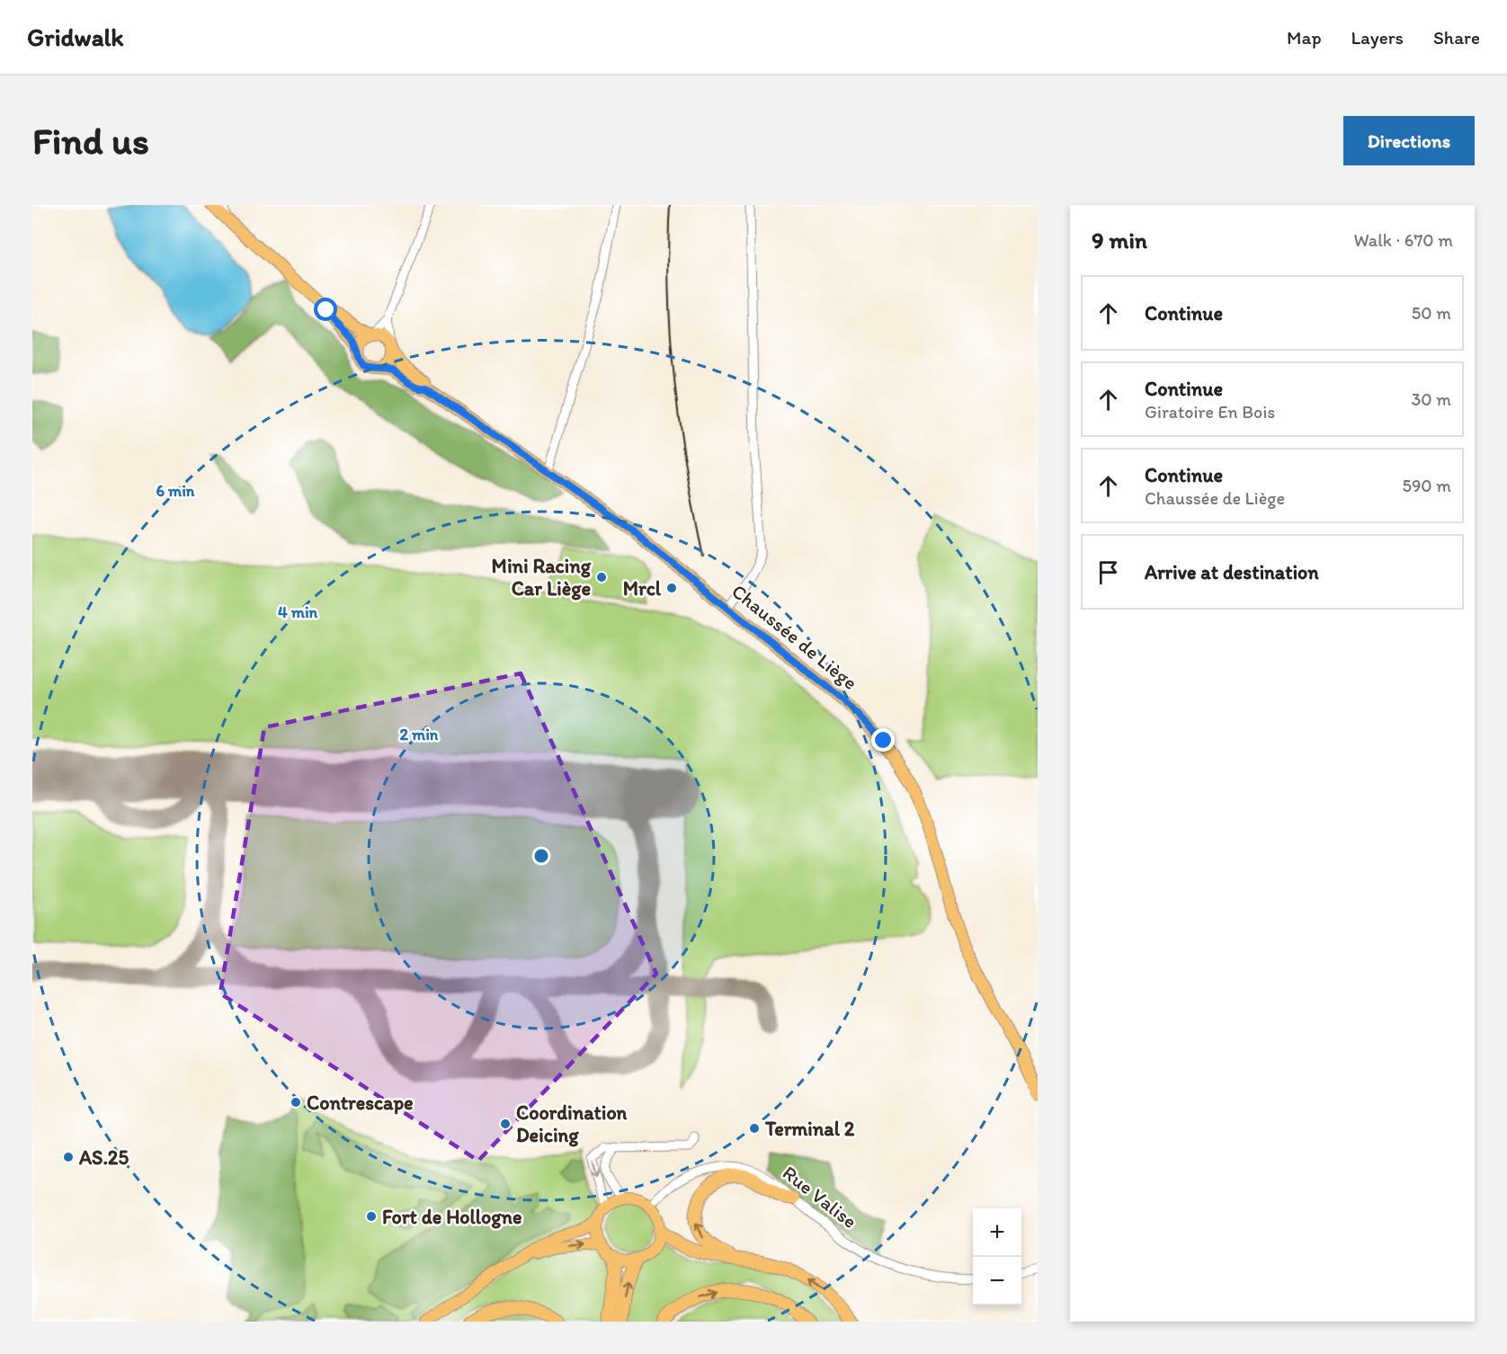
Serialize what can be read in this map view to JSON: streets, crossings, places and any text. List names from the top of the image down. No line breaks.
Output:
{"streets":{"main road":["Chaussée de Liège"],"street":["Rue Valise"]},"places":["Mini Racing Car Liège","Mrcl","Contrescape","Coordination Deicing","Terminal 2","AS.25","Fort de Hollogne"],"page":{"header":"Gridwalk","nav":["Map","Layers","Share"],"buttons":"Directions","title":"Find us","heading":["9 min","Walk · 670 m"],"list":[["Continue","50 m"],["Continue","Giratoire En Bois","30 m"],["Continue","Chaussée de Liège","590 m"],"Arrive at destination"],"map_buttons":["+","−"]},"rings":["6 min","4 min","2 min"]}
